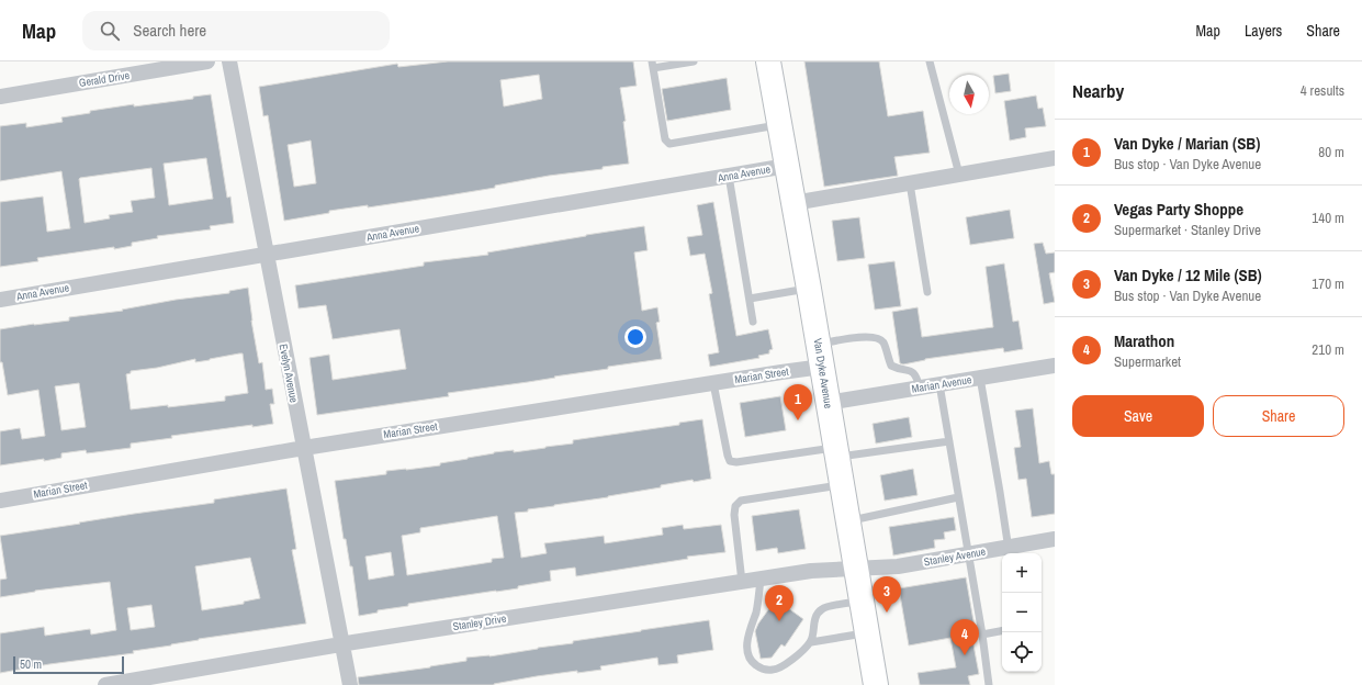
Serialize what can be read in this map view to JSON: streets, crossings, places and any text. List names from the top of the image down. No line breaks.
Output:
{"streets":{"main road":["Van Dyke Avenue"],"street":["Gerald Drive","Anna Avenue","Evelyn Avenue","Marian Street","Marian Avenue","Stanley Avenue","Stanley Drive"]},"crossings":[["Anna Avenue","Evelyn Avenue"],["Anna Avenue","Van Dyke Avenue"],["Evelyn Avenue","Marian Street"],["Evelyn Avenue","Stanley Drive"],["Van Dyke Avenue","Marian Street"],["Van Dyke Avenue","Marian Avenue"],["Van Dyke Avenue","Stanley Avenue"],["Van Dyke Avenue","Stanley Drive"],["Stanley Avenue","Stanley Drive"]],"scale_bar":"50 m","north":"bottom","page":{"header":"Map","search":"Search here","nav":["Map","Layers","Share"],"heading":["Nearby","4 results"],"list":[{"mark":"1","name":"Van Dyke / Marian (SB)","note":"Bus stop · Van Dyke Avenue","value":"80 m"},{"mark":"2","name":"Vegas Party Shoppe","note":"Supermarket · Stanley Drive","value":"140 m"},{"mark":"3","name":"Van Dyke / 12 Mile (SB)","note":"Bus stop · Van Dyke Avenue","value":"170 m"},{"mark":"4","name":"Marathon","note":"Supermarket","value":"210 m"}],"buttons":["Save","Share"],"pins":["1","3","2","4"],"map_buttons":["+","−"],"scale":"50 m"}}
